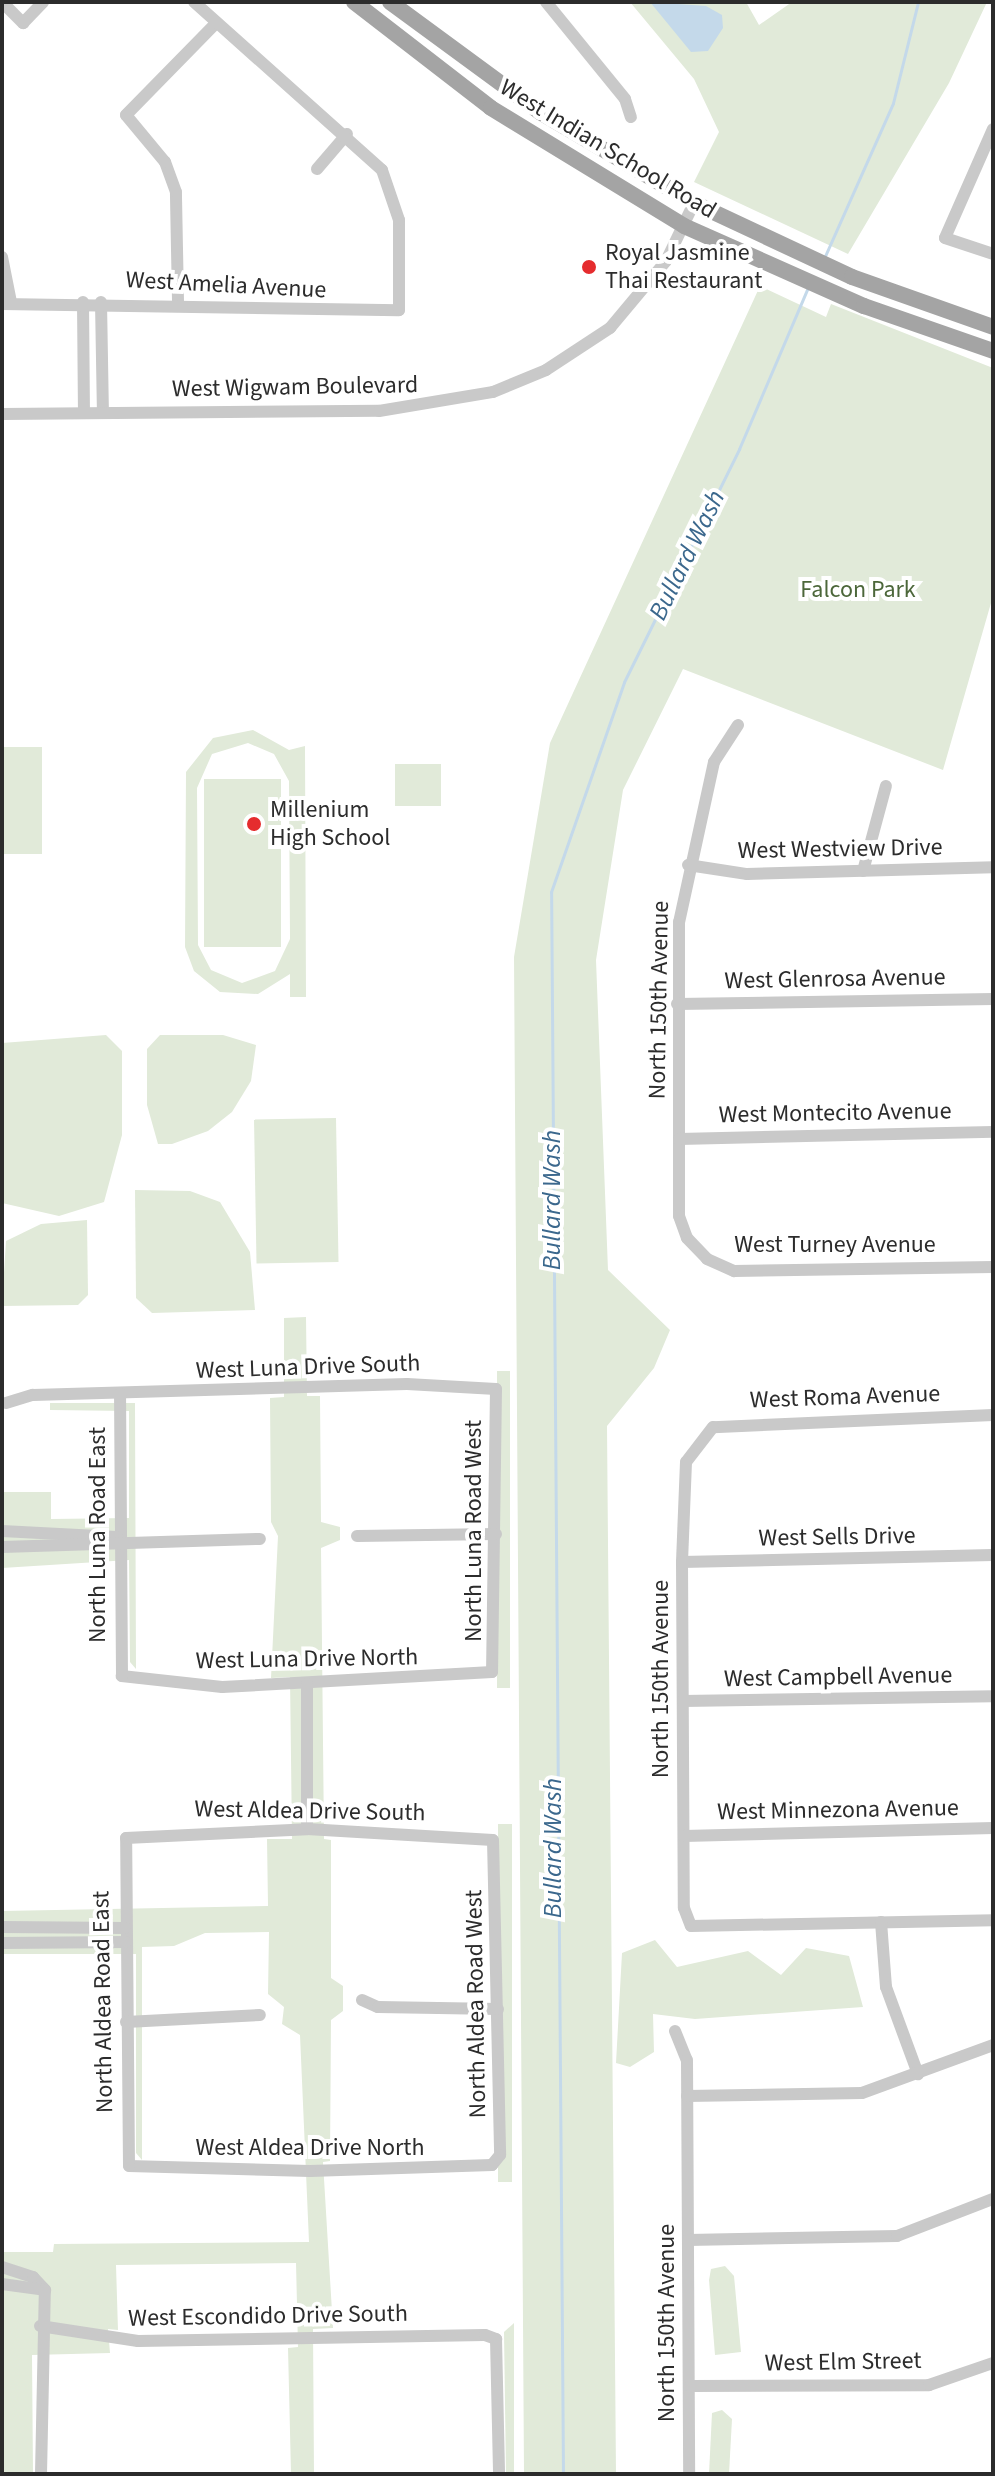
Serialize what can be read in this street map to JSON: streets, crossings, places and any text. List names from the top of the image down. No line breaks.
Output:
{"streets":{"main road":["West Indian School Road"],"street":["West Amelia Avenue","West Wigwam Boulevard","West Westview Drive","West Glenrosa Avenue","North 150th Avenue","West Montecito Avenue","West Turney Avenue","West Luna Drive South","West Roma Avenue","North Luna Road West","North Luna Road East","West Sells Drive","West Luna Drive North","West Campbell Avenue","West Minnezona Avenue","West Aldea Drive South","North Aldea Road East","North Aldea Road West","West Aldea Drive North","West Escondido Drive South","West Elm Street"]},"crossings":[["West Indian School Road","West Wigwam Boulevard"],["West Westview Drive","North 150th Avenue"],["West Glenrosa Avenue","North 150th Avenue"],["North 150th Avenue","West Montecito Avenue"],["North 150th Avenue","West Turney Avenue"],["North 150th Avenue","West Roma Avenue"],["North 150th Avenue","West Sells Drive"],["North 150th Avenue","West Campbell Avenue"],["North 150th Avenue","West Minnezona Avenue"],["North 150th Avenue","West Elm Street"],["West Luna Drive South","North Luna Road West"],["West Luna Drive South","North Luna Road East"],["North Luna Road West","West Luna Drive North"],["North Luna Road East","West Luna Drive North"],["West Aldea Drive South","North Aldea Road East"],["West Aldea Drive South","North Aldea Road West"],["North Aldea Road East","West Aldea Drive North"],["North Aldea Road West","West Aldea Drive North"]],"water":["Bullard Wash"],"parks":["Falcon Park"],"places":["Royal Jasmine Thai Restaurant","Millenium High School"]}
